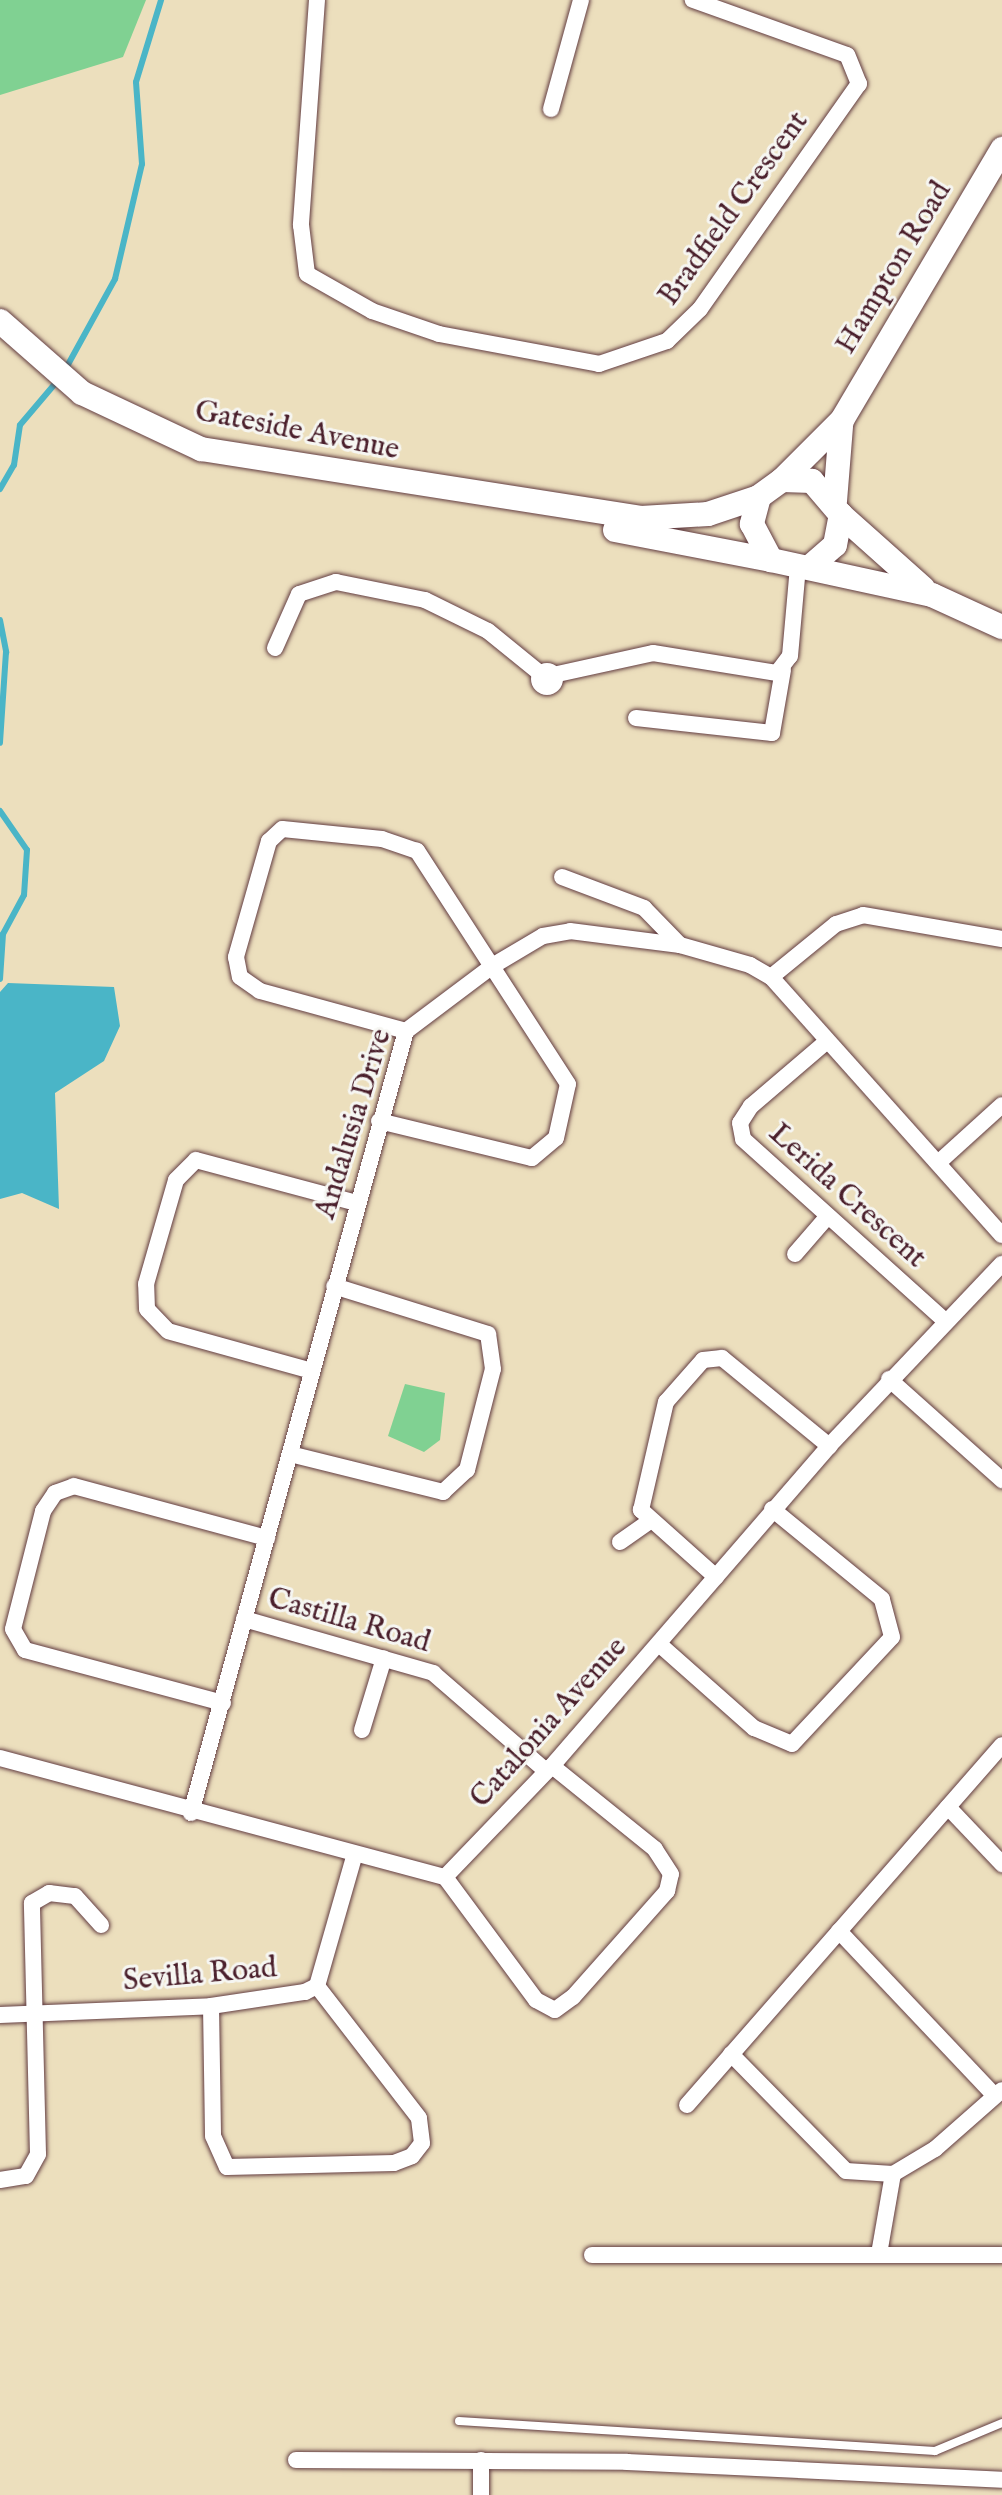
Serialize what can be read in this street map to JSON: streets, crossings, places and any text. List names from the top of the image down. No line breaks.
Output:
{"streets":{"street":["Bradfield Crescent","Hampton Road","Gateside Avenue","Andalusia Drive","Lerida Crescent","Castilla Road","Catalonia Avenue","Sevilla Road"]},"crossings":[["Hampton Road","Gateside Avenue"],["Andalusia Drive","Castilla Road"],["Lerida Crescent","Catalonia Avenue"],["Castilla Road","Catalonia Avenue"]]}
